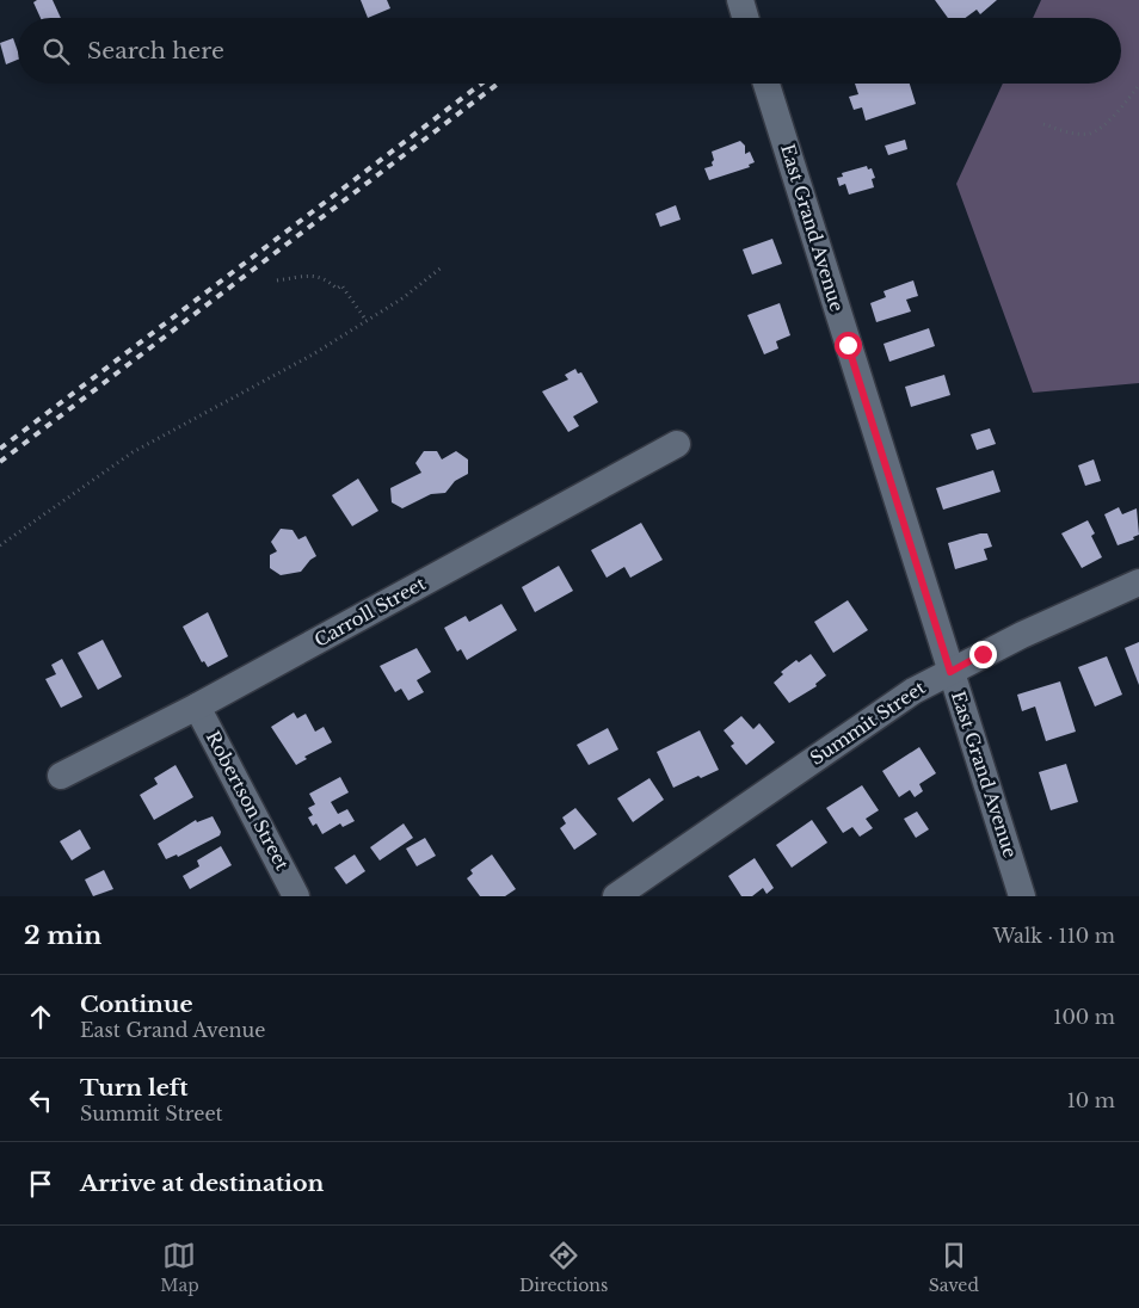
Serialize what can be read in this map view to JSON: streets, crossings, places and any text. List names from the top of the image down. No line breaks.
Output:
{"streets":{"street":["East Grand Avenue","Carroll Street","Summit Street","Robertson Street"]},"crossings":[["East Grand Avenue","Summit Street"],["Carroll Street","Robertson Street"]],"page":{"search":"Search here","heading":["2 min","Walk · 110 m"],"list":[["Continue","East Grand Avenue","100 m"],["Turn left","Summit Street","10 m"],"Arrive at destination"],"nav":["Map","Directions","Saved"]}}
